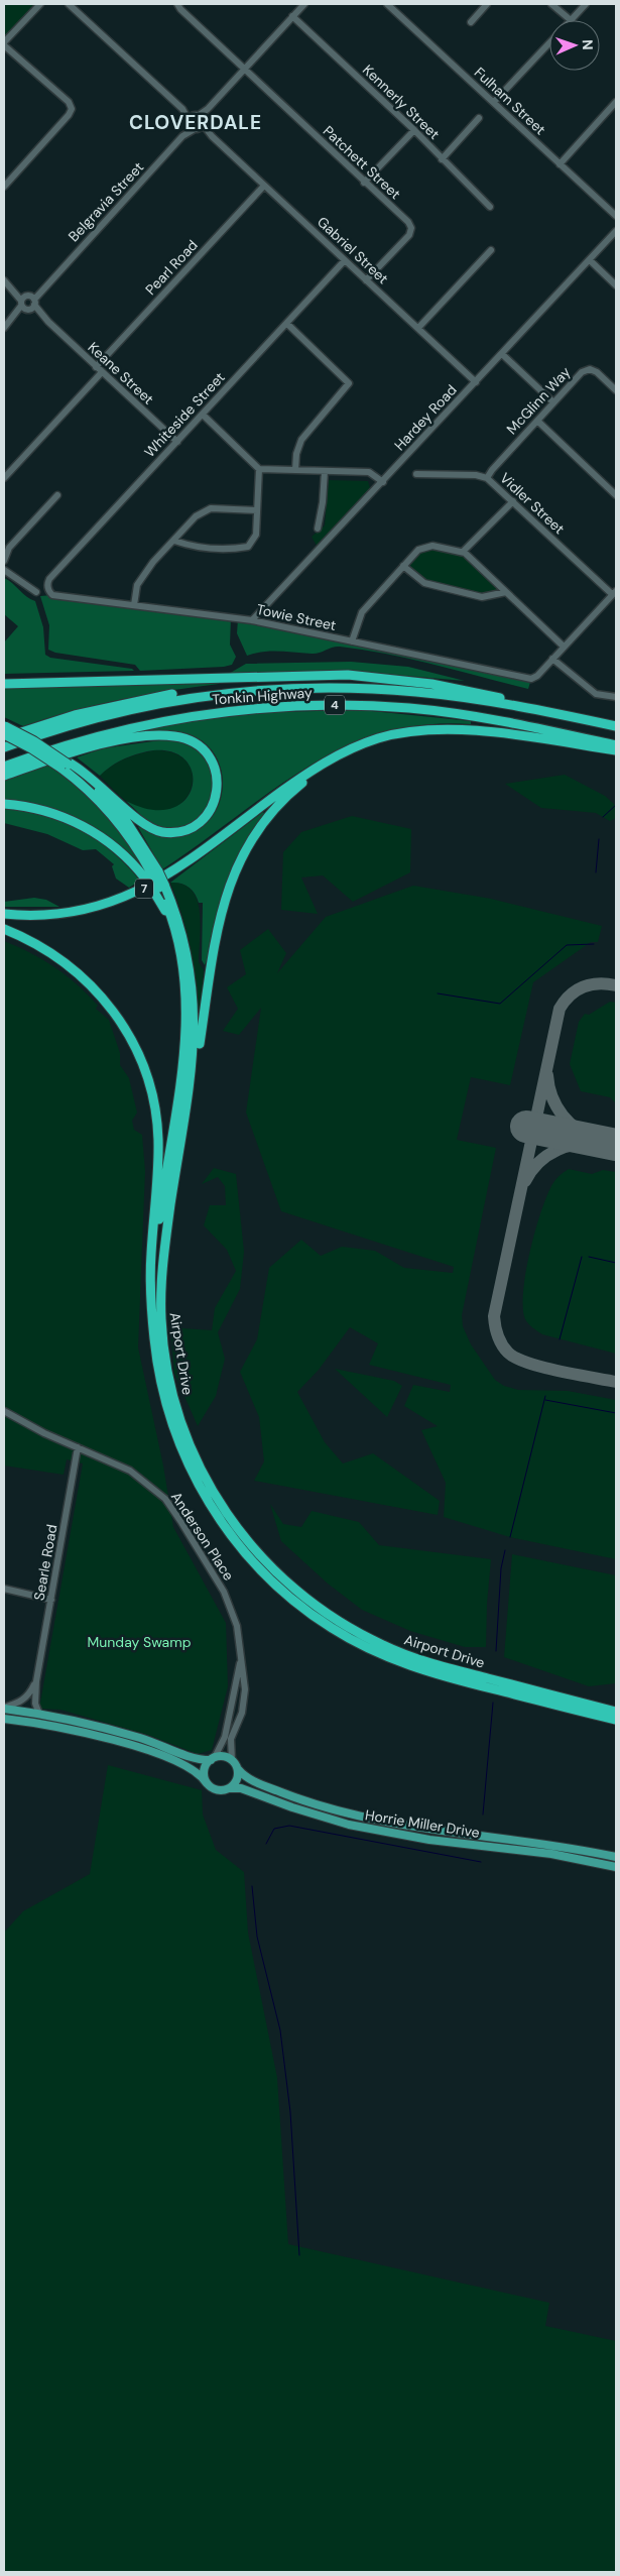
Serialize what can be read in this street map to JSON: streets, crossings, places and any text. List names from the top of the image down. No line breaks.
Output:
{"streets":{"highway":["Tonkin Highway","4","7","Airport Drive"],"main road":["Horrie Miller Drive"],"street":["Fulham Street","Kennerly Street","Patchett Street","Belgravia Street","Gabriel Street","Pearl Road","Keane Street","McGlinn Way","Whiteside Street","Hardey Road","Vidler Street","Towie Street","Anderson Place","Searle Road"]},"crossings":[["Kennerly Street","Belgravia Street"],["Patchett Street","Belgravia Street"],["Patchett Street","Gabriel Street"],["Belgravia Street","Gabriel Street"],["Belgravia Street","Keane Street"],["Gabriel Street","Pearl Road"],["Gabriel Street","Whiteside Street"],["Gabriel Street","Hardey Road"],["Pearl Road","Keane Street"],["Keane Street","Whiteside Street"],["McGlinn Way","Vidler Street"],["Whiteside Street","Towie Street"],["Hardey Road","Towie Street"],["Anderson Place","Searle Road"],["Anderson Place","Horrie Miller Drive"]],"districts":["CLOVERDALE"],"parks":["Munday Swamp"],"north":"right"}
